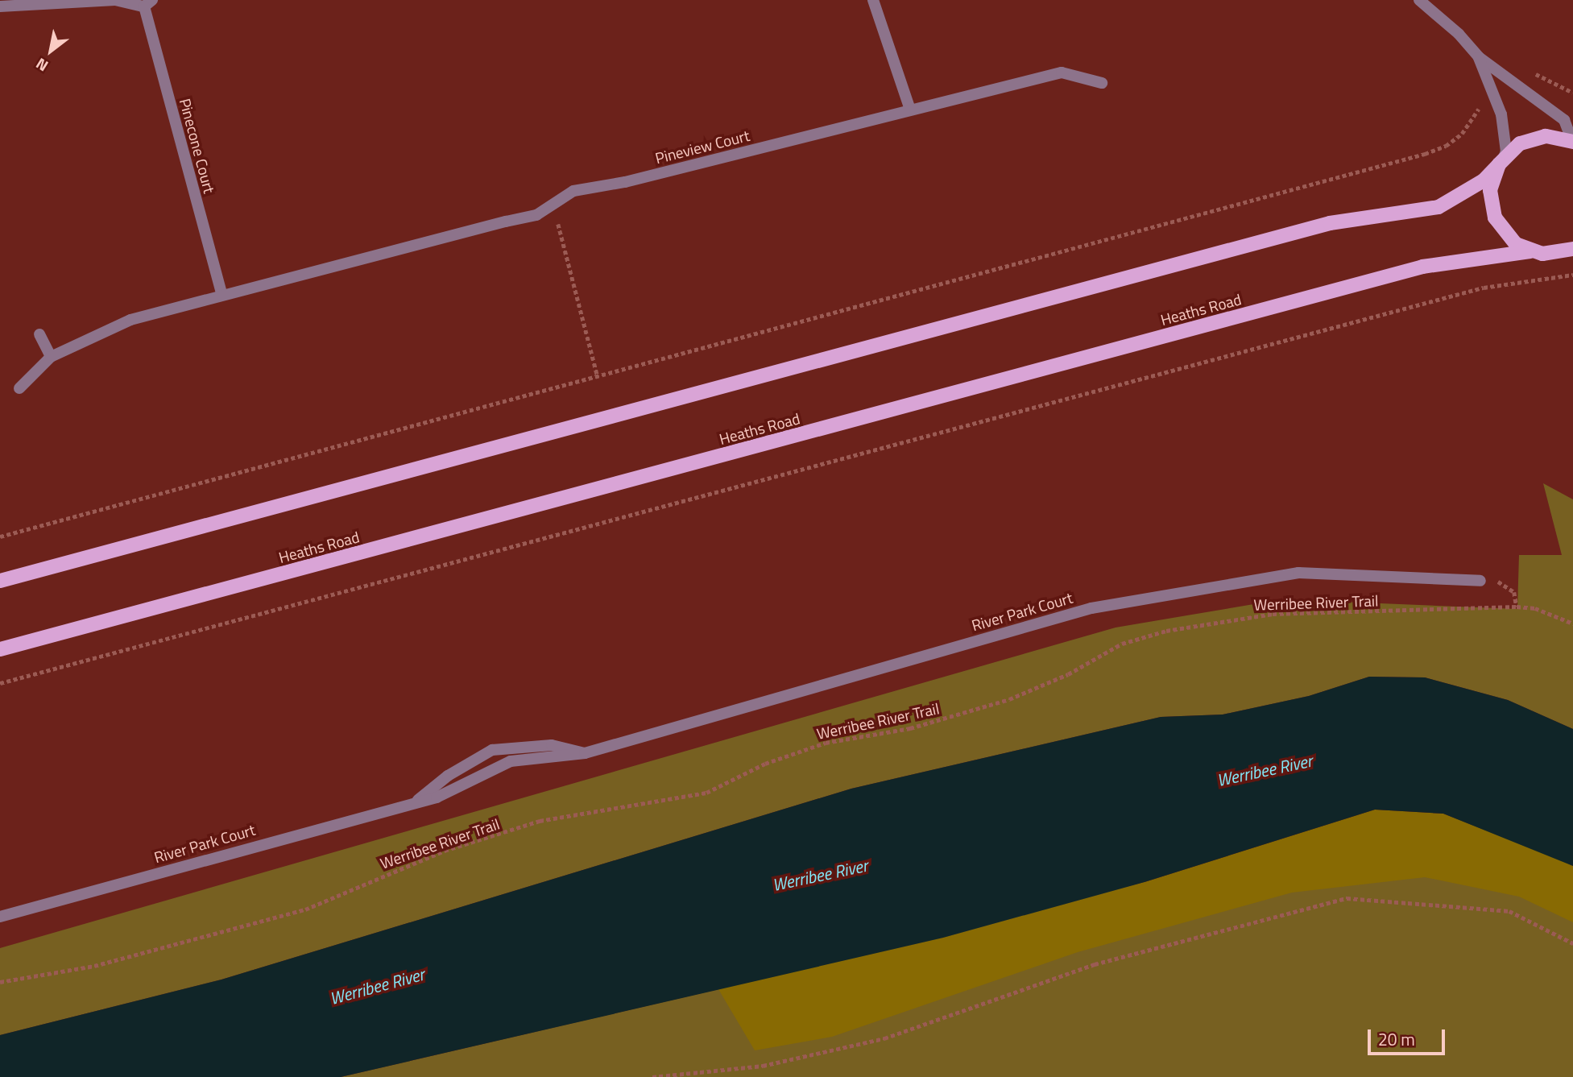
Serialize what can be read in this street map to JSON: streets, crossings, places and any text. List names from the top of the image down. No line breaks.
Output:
{"streets":{"main road":["Heaths Road"],"street":["Pinecone Court","Pineview Court","River Park Court"],"path":["Werribee River Trail"]},"crossings":[["Pinecone Court","Pineview Court"]],"water":["Werribee River"],"scale_bar":"20 m","north":"bottom left"}
